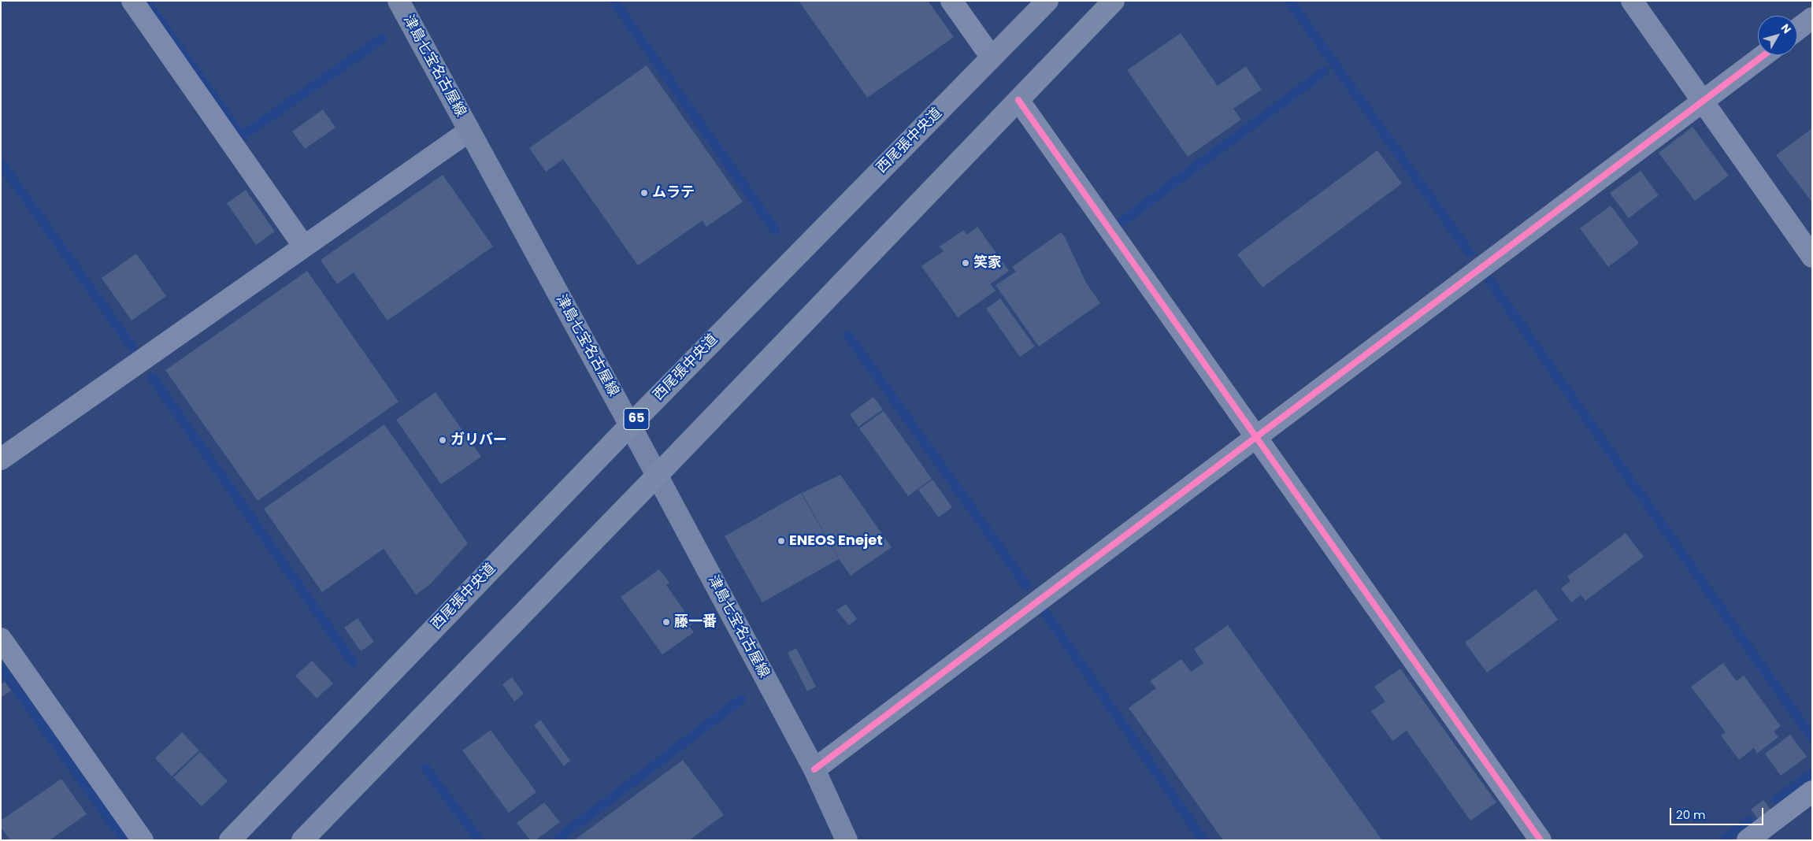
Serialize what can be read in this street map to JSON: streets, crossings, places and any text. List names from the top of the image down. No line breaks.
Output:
{"streets":{"main road":["津島七宝名古屋線","西尾張中央道","65"]},"crossings":[["津島七宝名古屋線","西尾張中央道"]],"places":["ムラテ","笑家","ガリバー","ENEOS Enejet","藤一番"],"scale_bar":"20 m","north":"top right"}
